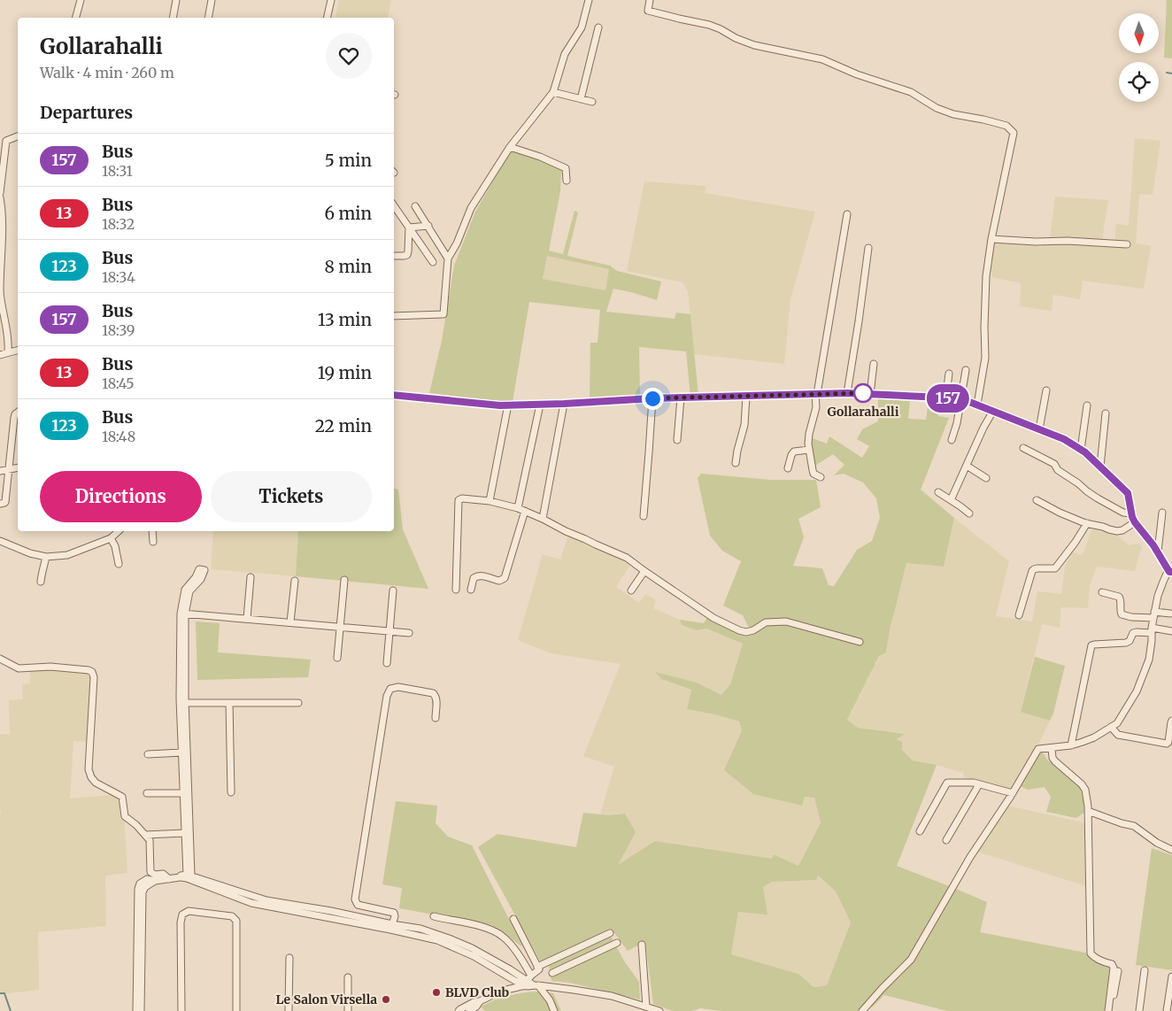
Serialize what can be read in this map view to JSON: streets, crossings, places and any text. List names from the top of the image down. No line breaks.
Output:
{"places":["Gollarahalli","BLVD Club","Le Salon Virsella"],"lines":["bus line 157"],"north":"bottom","page":{"on_map":"157","heading":[["Gollarahalli","Walk · 4 min · 260 m"],"Departures"],"list":[{"mark":"157","name":"Bus","note":"18:31","value":"5 min"},{"mark":"13","name":"Bus","note":"18:32","value":"6 min"},{"mark":"123","name":"Bus","note":"18:34","value":"8 min"},{"mark":"157","name":"Bus","note":"18:39","value":"13 min"},{"mark":"13","name":"Bus","note":"18:45","value":"19 min"},{"mark":"123","name":"Bus","note":"18:48","value":"22 min"}],"buttons":["Directions","Tickets"]}}
